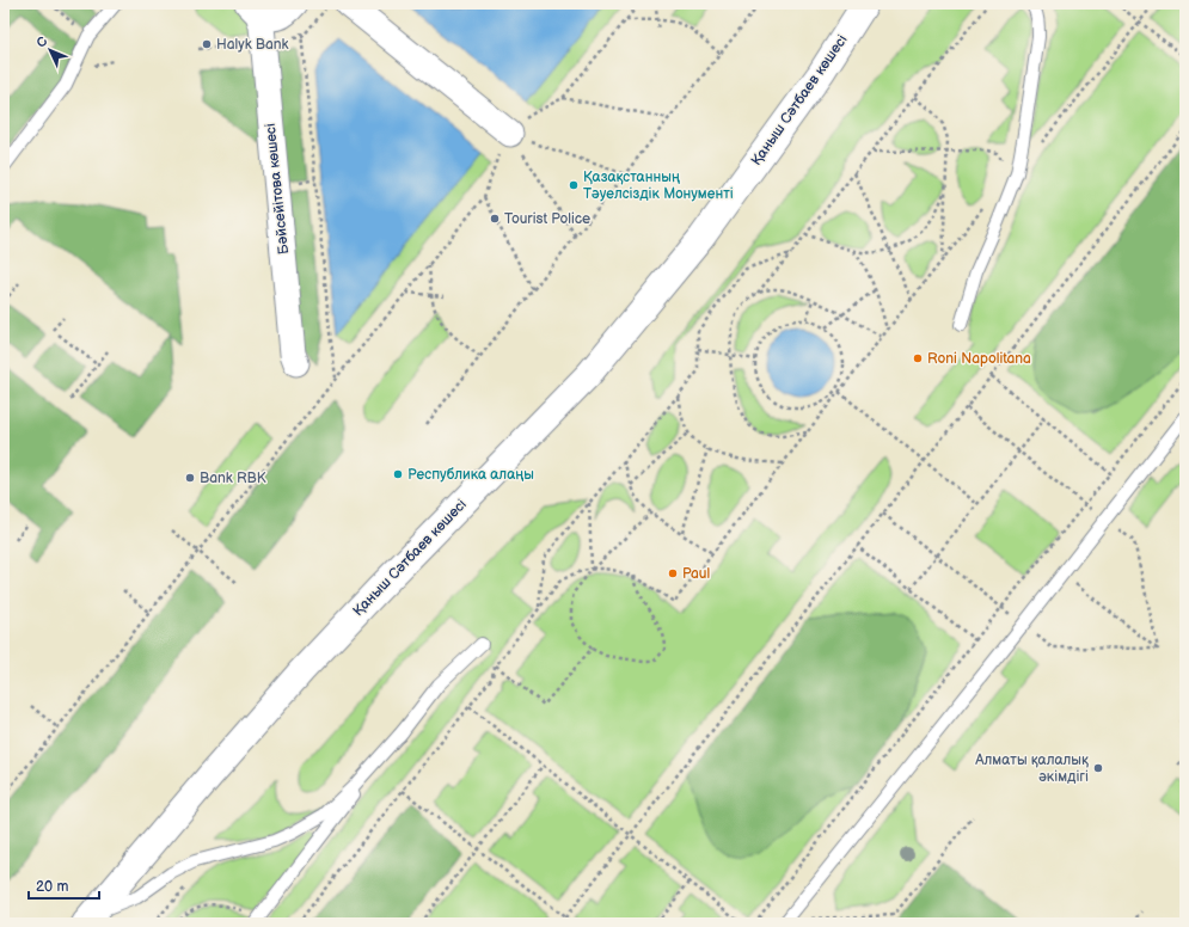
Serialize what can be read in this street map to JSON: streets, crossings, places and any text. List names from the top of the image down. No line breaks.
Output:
{"streets":{"main road":["Қаныш Сәтбаев көшесі"],"street":["Бәйсейітова көшесі"]},"places":["Halyk Bank","Қазақстанның Тәуелсіздік Монументі","Tourist Police","Roni Napolitana","Республика алаңы","Bank RBK","Paul","Алматы қалалық әкімдігі"],"scale_bar":"20 m","north":"top left"}
